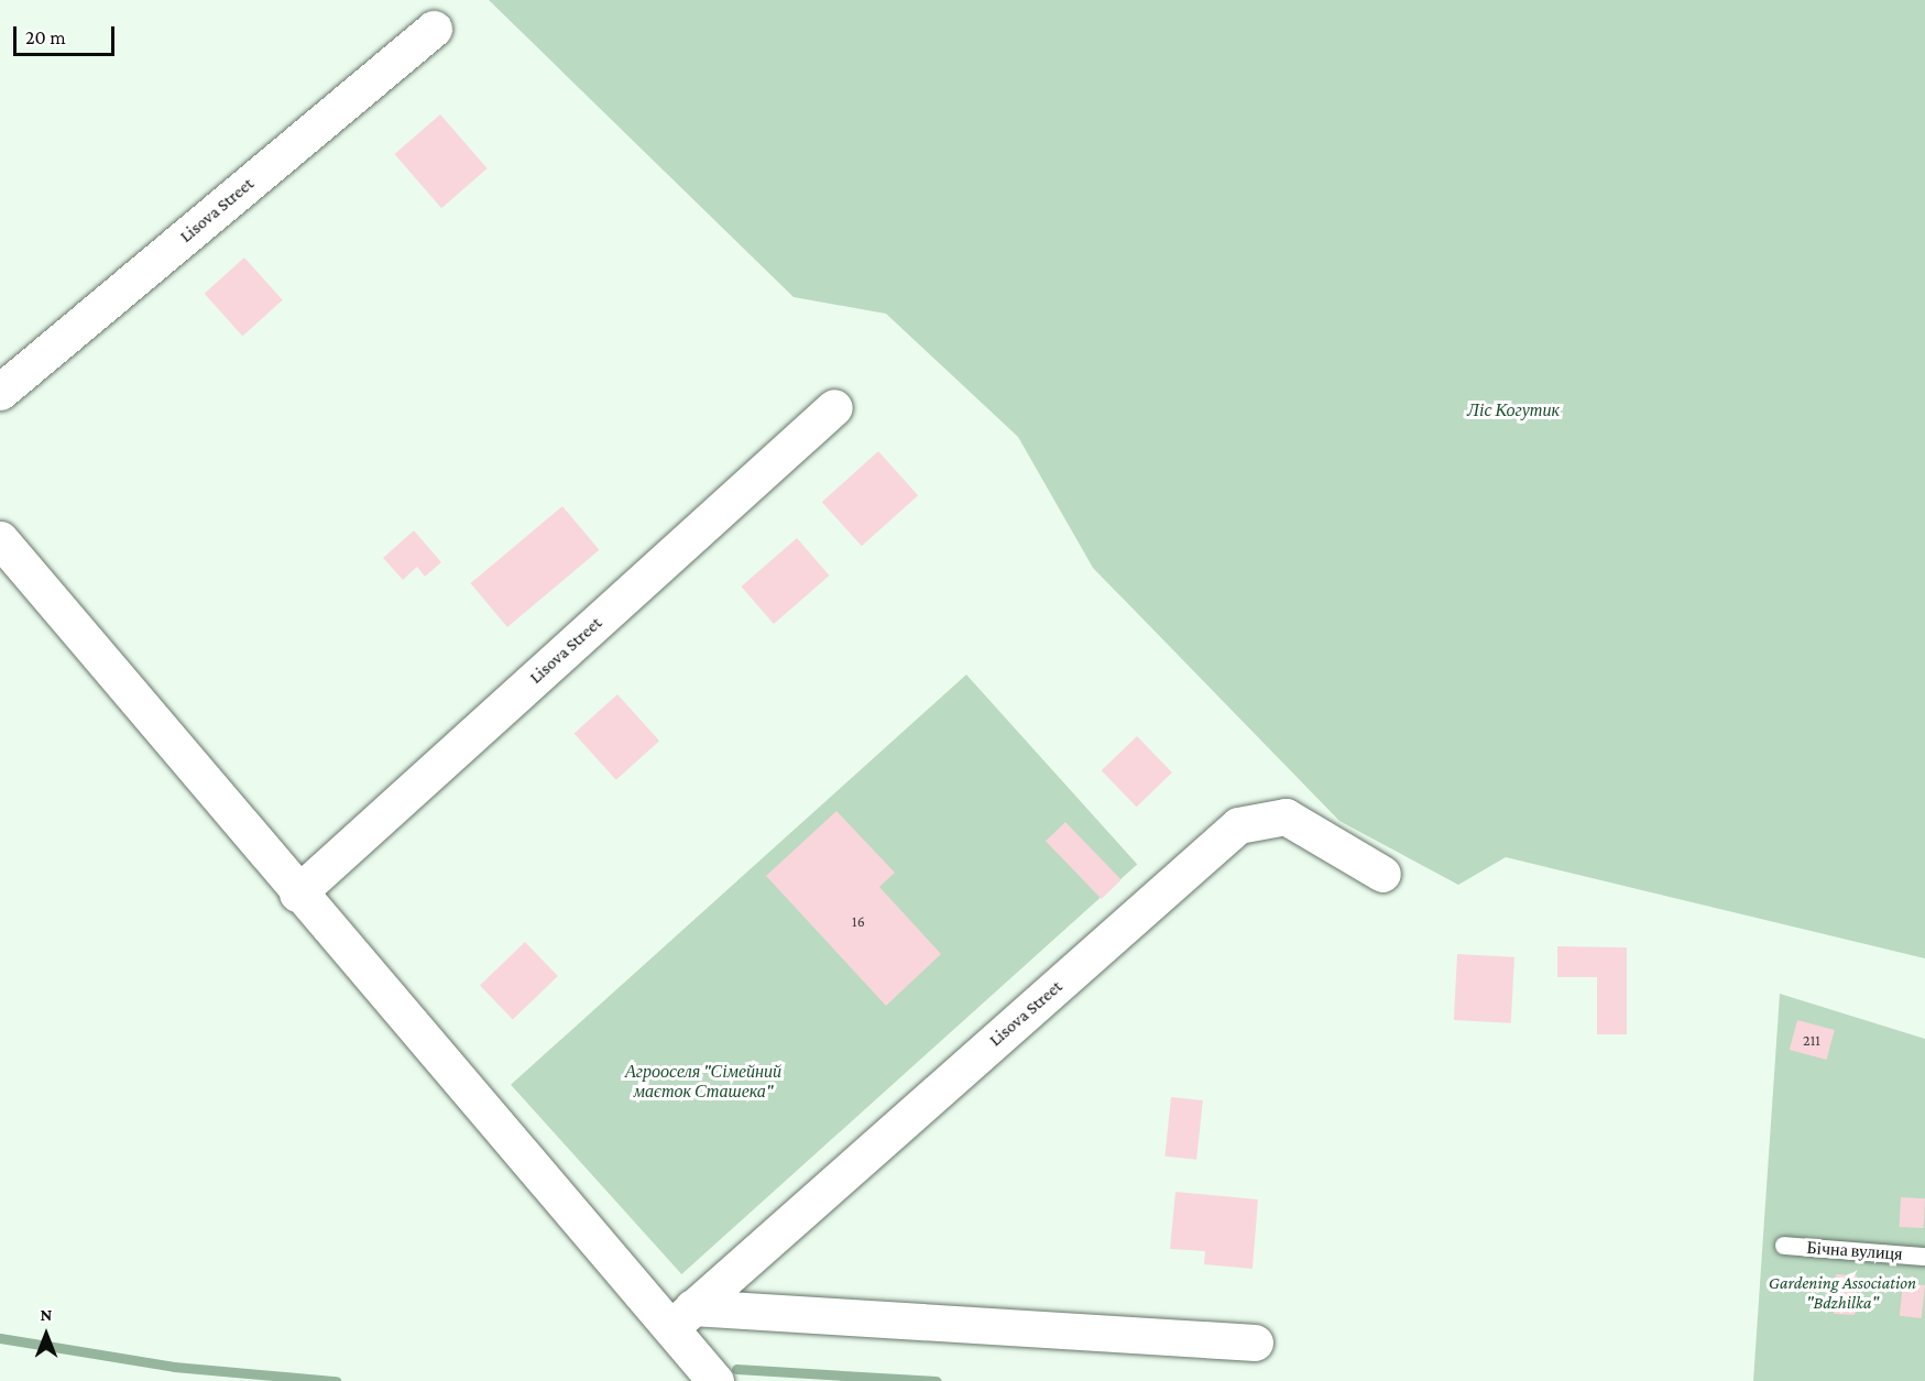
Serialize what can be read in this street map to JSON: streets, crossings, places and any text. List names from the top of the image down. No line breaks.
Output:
{"streets":{"street":["Lisova Street"],"lane":["Бічна вулиця"]},"parks":["Ліс Когутик","Агрооселя \"Сімейний маєток Сташека\"","Gardening Association \"Bdzhіlka\""],"house_numbers":["16","211"],"scale_bar":"20 m","north":"top"}
